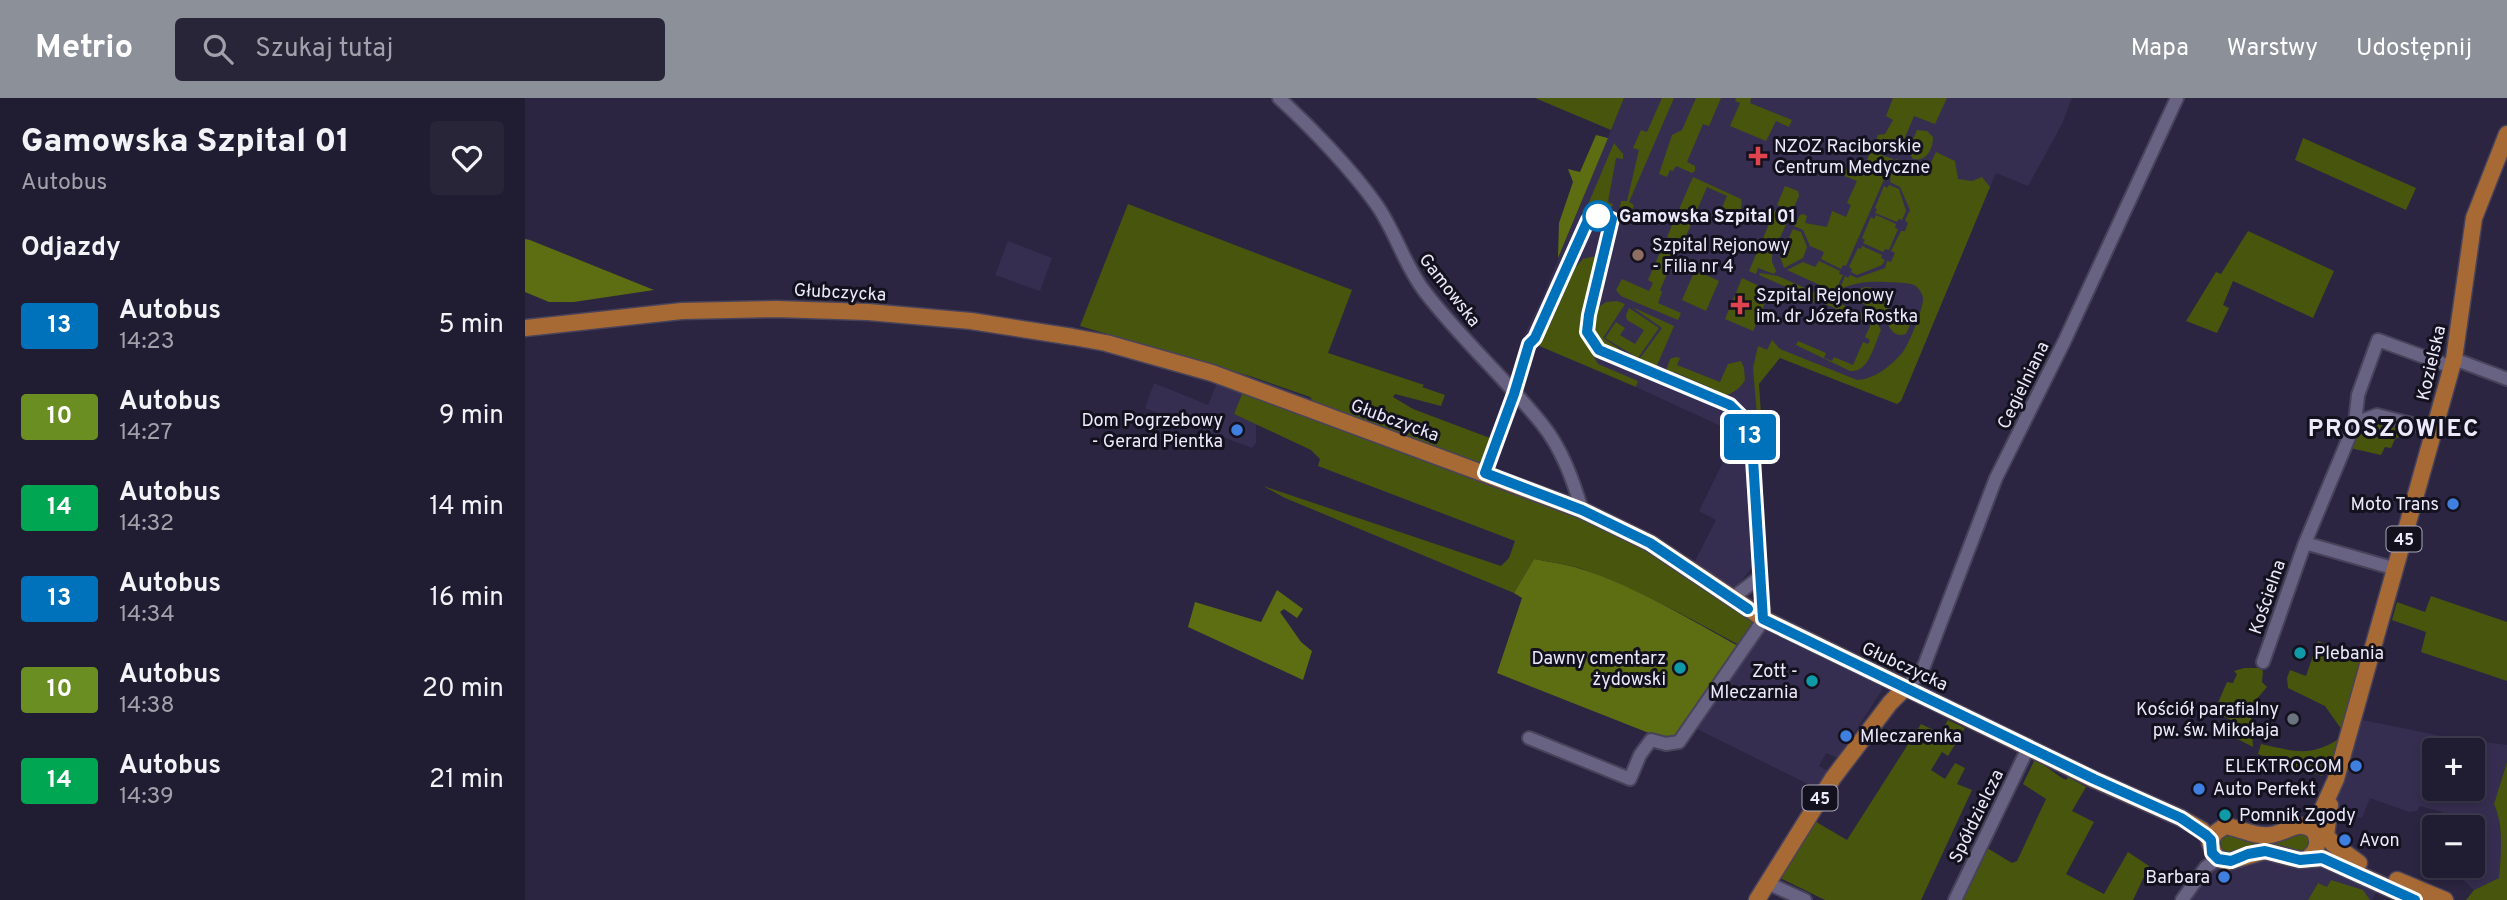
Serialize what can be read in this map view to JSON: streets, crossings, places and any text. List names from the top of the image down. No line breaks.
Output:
{"streets":{"main road":["Głubczycka","Kozielska","45"],"street":["Gamowska","Cegielniana","Kościelna","Spółdzielcza"]},"crossings":[["Gamowska","Głubczycka"],["Głubczycka","Kozielska"],["Głubczycka","Cegielniana"],["Głubczycka","45"],["Głubczycka","Spółdzielcza"],["Kozielska","45"],["Kozielska","Kościelna"],["Cegielniana","45"]],"districts":["PROSZOWIEC"],"places":{"health":["NZOZ Raciborskie Centrum Medyczne","Szpital Rejonowy im. dr Józefa Rostka"],"other":["Gamowska Szpital 01","Szpital Rejonowy - Filia nr 4","Dom Pogrzebowy - Gerard Pientka","Moto Trans","Plebania","Dawny cmentarz żydowski","Zott - Mleczarnia","Kościół parafialny pw. św. Mikołaja","Mleczarenka","ELEKTROCOM","Auto Perfekt","Pomnik Zgody","Avon","Barbara"]},"lines":["bus line 13"],"page":{"header":"Metrio","search":"Szukaj tutaj","nav":["Mapa","Warstwy","Udostępnij"],"heading":[["Gamowska Szpital 01","Autobus"],"Odjazdy"],"on_map":"13","list":[{"mark":"13","name":"Autobus","note":"14:23","value":"5 min"},{"mark":"10","name":"Autobus","note":"14:27","value":"9 min"},{"mark":"14","name":"Autobus","note":"14:32","value":"14 min"},{"mark":"13","name":"Autobus","note":"14:34","value":"16 min"},{"mark":"10","name":"Autobus","note":"14:38","value":"20 min"},{"mark":"14","name":"Autobus","note":"14:39","value":"21 min"}],"map_buttons":["+","−"]}}
